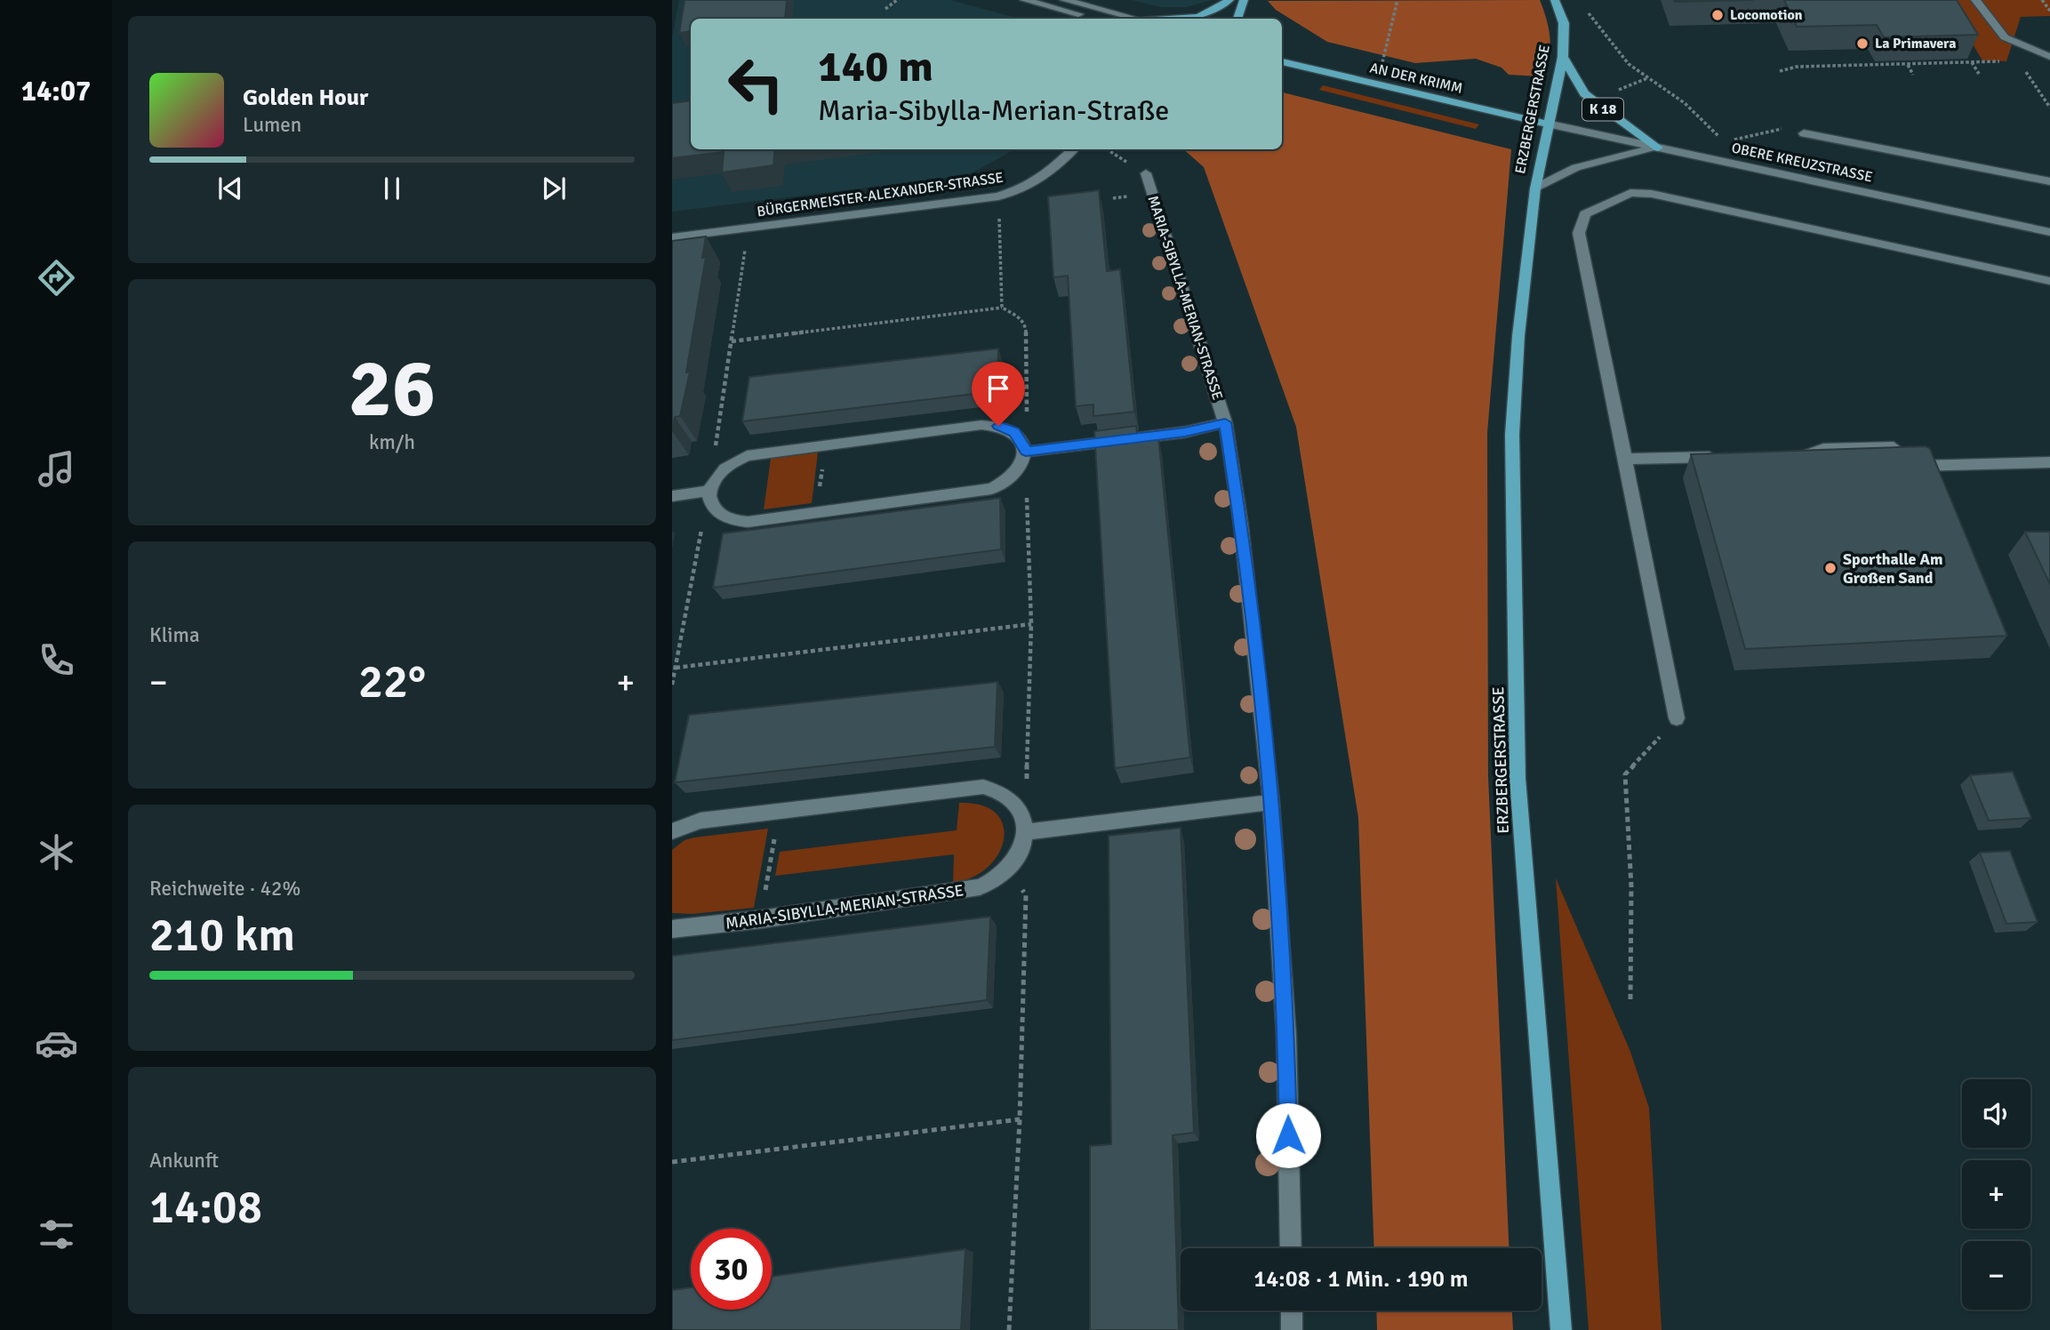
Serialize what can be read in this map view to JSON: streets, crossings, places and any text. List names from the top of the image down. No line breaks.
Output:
{"streets":{"main road":["AN DER KRIMM","ERZBERGERSTRASSE","K 18"],"street":["OBERE KREUZSTRASSE","BÜRGERMEISTER-ALEXANDER-STRASSE","MARIA-SIBYLLA-MERIAN-STRASSE"]},"crossings":[["AN DER KRIMM","ERZBERGERSTRASSE"],["AN DER KRIMM","OBERE KREUZSTRASSE"],["ERZBERGERSTRASSE","K 18"],["ERZBERGERSTRASSE","OBERE KREUZSTRASSE"],["K 18","OBERE KREUZSTRASSE"]],"places":["Locomotion","La Primavera","Sporthalle Am Großen Sand"],"page":{"tabs":"14:07","turn":["140 m","Maria-Sibylla-Merian-Straße"],"song":["Golden Hour","Lumen"],"tile":[["26","km/h"],"Klima",["Reichweite · 42%","210 km"],["Ankunft","14:08"]],"heat":["−","22°","+"],"map_buttons":["+","−"],"limit":"30","trip":"14:08 · 1 Min. · 190 m"}}
